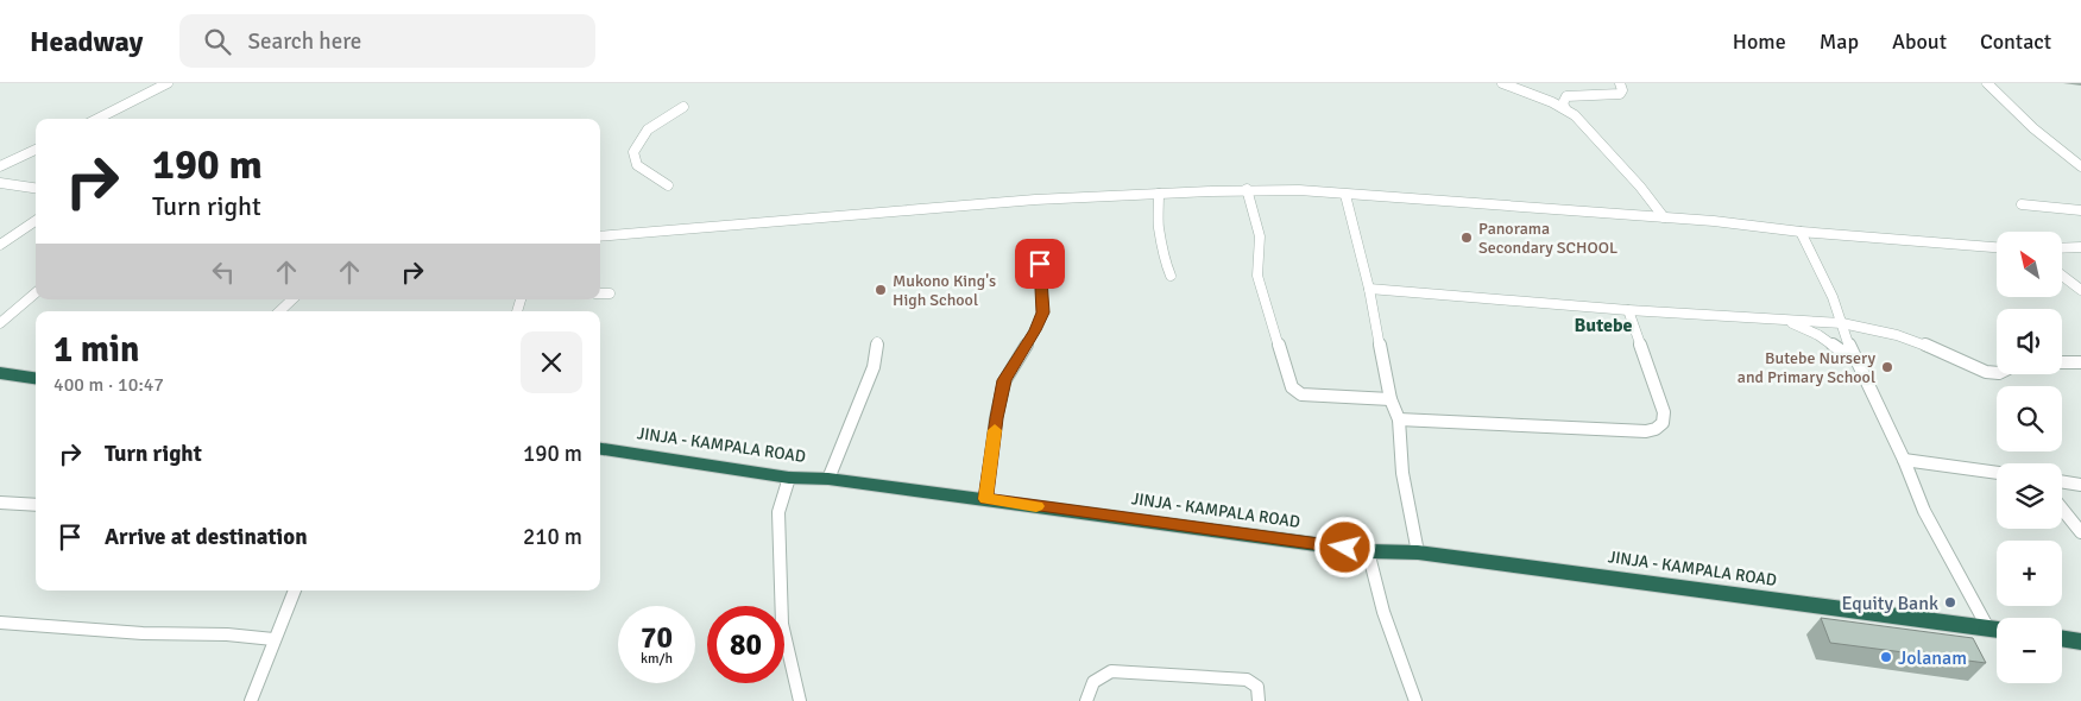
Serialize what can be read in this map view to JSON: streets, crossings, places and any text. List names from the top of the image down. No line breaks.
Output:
{"streets":{"highway":["JINJA - KAMPALA ROAD"]},"districts":["Butebe"],"places":["Panorama Secondary SCHOOL","Mukono King's High School","Butebe Nursery and Primary School","Equity Bank","Jolanam"],"north":"top left","page":{"header":"Headway","search":"Search here","nav":["Home","Map","About","Contact"],"turn":["190 m","Turn right"],"map_buttons":["+","−"],"heading":["1 min","400 m · 10:47"],"list":[{"name":"Turn right","value":"190 m"},{"name":"Arrive at destination","value":"210 m"}],"speed":"70 km/h","limit":"80"}}
